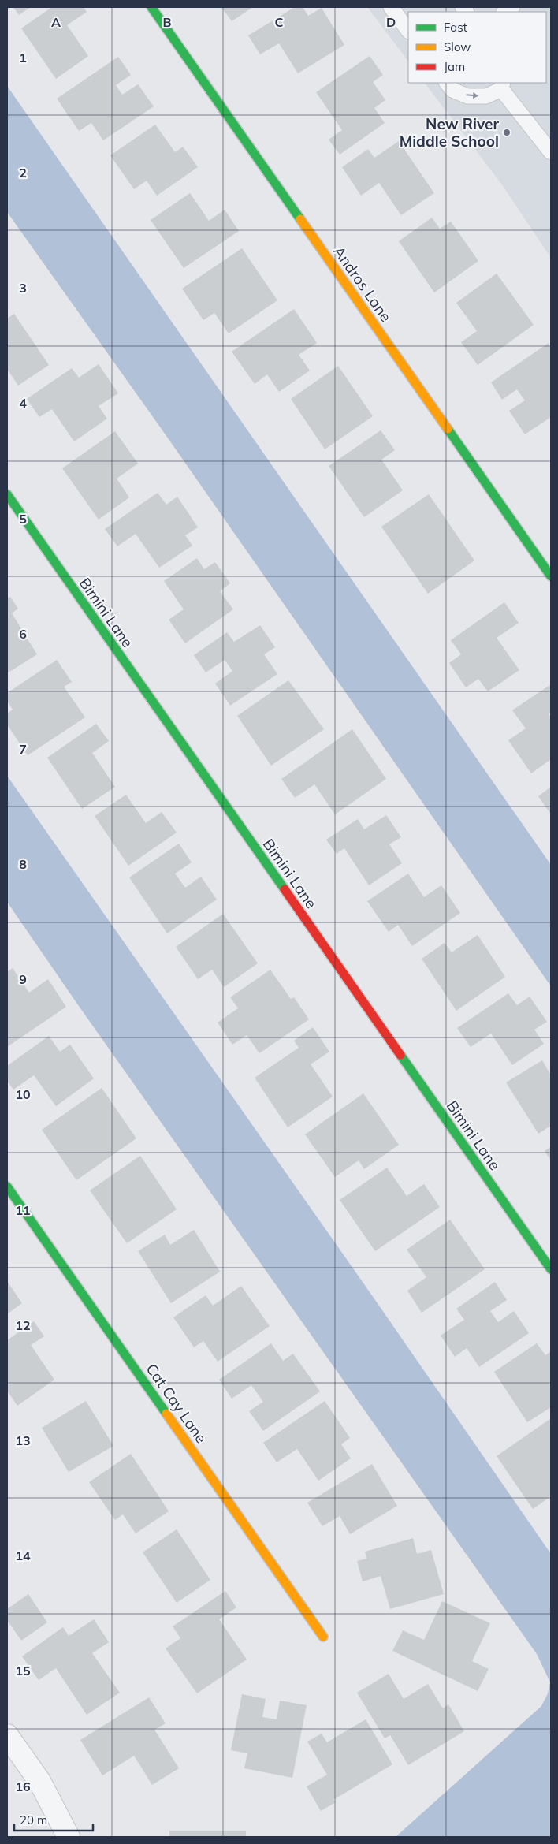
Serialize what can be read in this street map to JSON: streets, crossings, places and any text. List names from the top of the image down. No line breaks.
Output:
{"streets":{"street":["Andros Lane","Bimini Lane","Cat Cay Lane"]},"places":["New River Middle School"],"legend":["Fast","Slow","Jam"],"scale_bar":"20 m","grid":{"columns":["A","B","C","D"],"rows":["1","2","3","4","5","6","7","8","9","10","11","12","13","14","15","16"]}}
